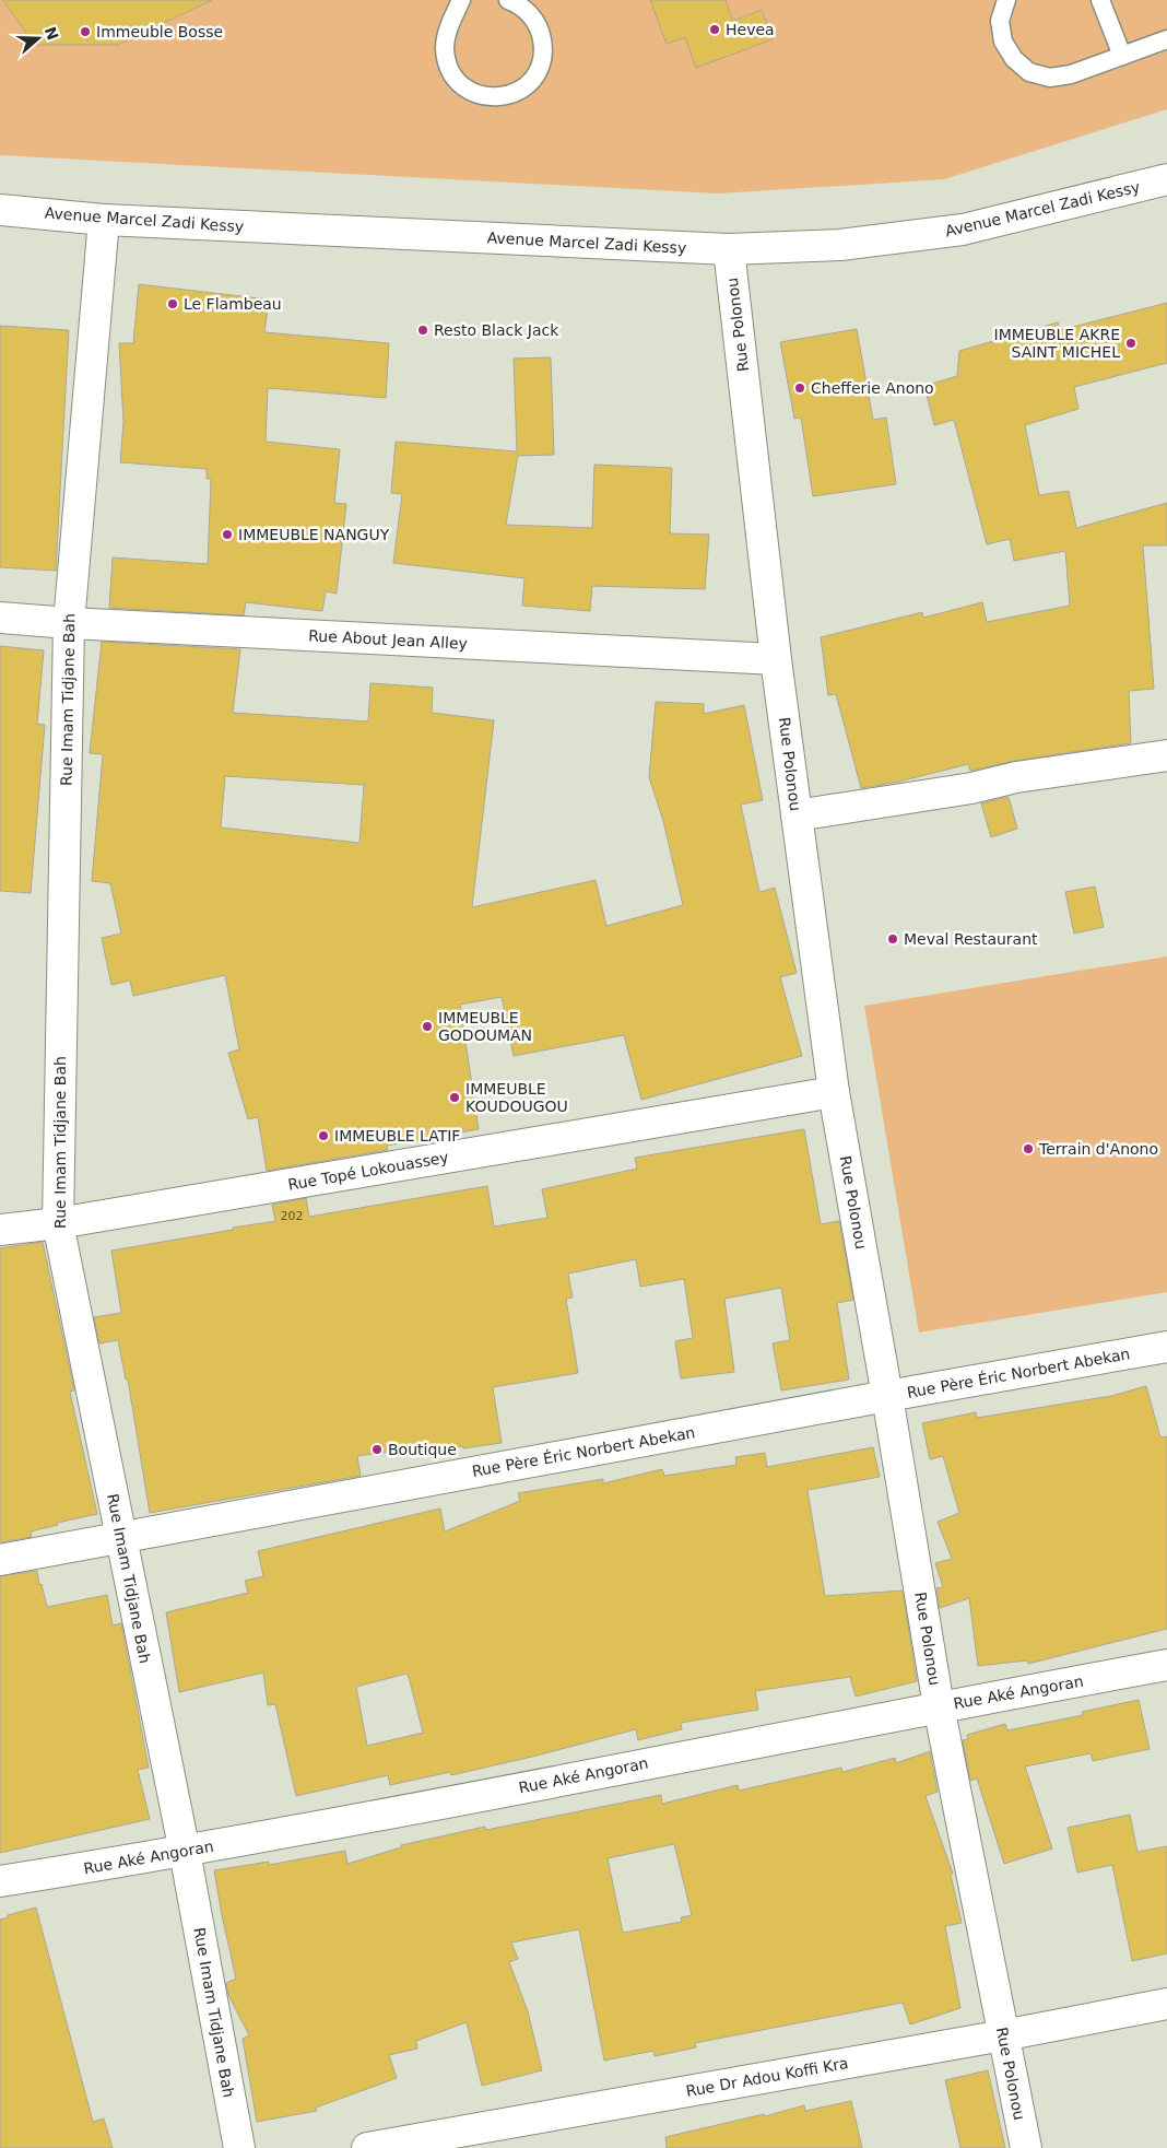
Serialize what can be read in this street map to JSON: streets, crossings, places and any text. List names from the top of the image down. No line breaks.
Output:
{"streets":{"street":["Avenue Marcel Zadi Kessy","Rue Polonou","Rue About Jean Alley","Rue Imam Tidjane Bah","Rue Topé Lokouassey","Rue Père Éric Norbert Abekan","Rue Aké Angoran","Rue Dr Adou Koffi Kra"]},"crossings":[["Avenue Marcel Zadi Kessy","Rue Polonou"],["Avenue Marcel Zadi Kessy","Rue Imam Tidjane Bah"],["Rue Polonou","Rue About Jean Alley"],["Rue Polonou","Rue Topé Lokouassey"],["Rue Polonou","Rue Père Éric Norbert Abekan"],["Rue Polonou","Rue Aké Angoran"],["Rue Polonou","Rue Dr Adou Koffi Kra"],["Rue About Jean Alley","Rue Imam Tidjane Bah"],["Rue Imam Tidjane Bah","Rue Topé Lokouassey"],["Rue Imam Tidjane Bah","Rue Père Éric Norbert Abekan"],["Rue Imam Tidjane Bah","Rue Aké Angoran"]],"places":["Hevea","Immeuble Bosse","Le Flambeau","Resto Black Jack","IMMEUBLE AKRE SAINT MICHEL","Chefferie Anono","IMMEUBLE NANGUY","Meval Restaurant","IMMEUBLE GODOUMAN","IMMEUBLE KOUDOUGOU","IMMEUBLE LATIF","Terrain d'Anono","Boutique"],"house_numbers":["202"],"north":"right"}
